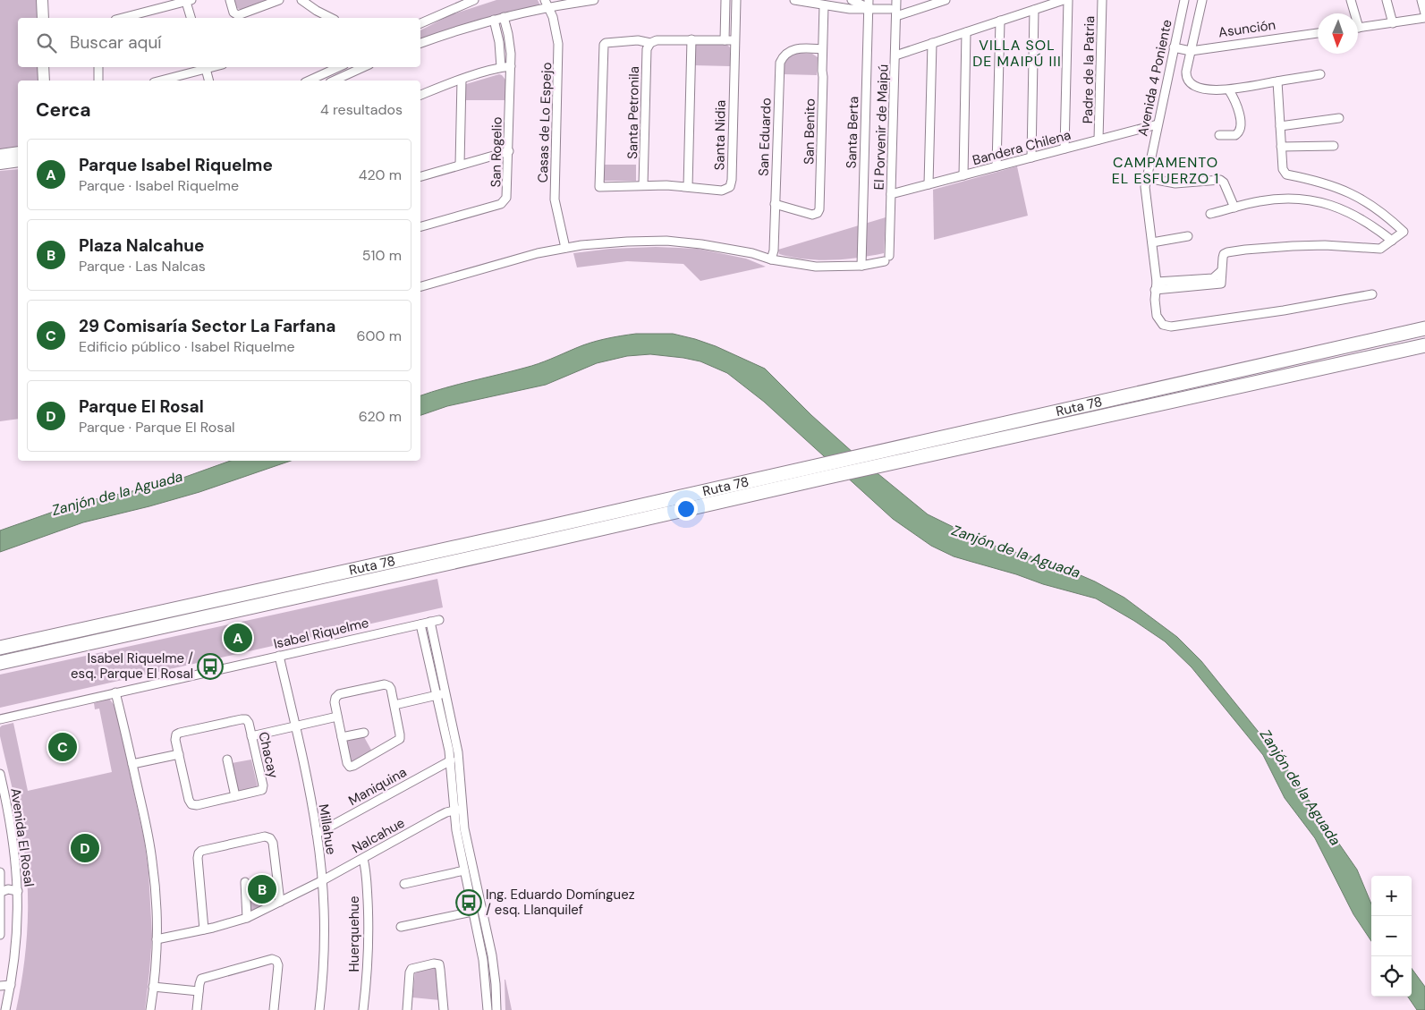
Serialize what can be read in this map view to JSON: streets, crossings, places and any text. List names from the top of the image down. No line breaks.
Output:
{"streets":{"highway":["Ruta 78"],"street":["Asunción","Padre de la Patria","Avenida 4 Poniente","Santa Petronila","Casas de Lo Espejo","El Porvenir de Maipú","San Benito","Santa Berta","Santa Nidia","San Eduardo","Bandera Chilena","San Rogelio","Isabel Riquelme","Chacay","Maniquina","Millahue","Nalcahue","Avenida El Rosal","Huerquehue"]},"crossings":[["Asunción","Avenida 4 Poniente"],["Padre de la Patria","Bandera Chilena"],["Avenida 4 Poniente","Bandera Chilena"],["Santa Petronila","Santa Nidia"],["El Porvenir de Maipú","Santa Berta"],["El Porvenir de Maipú","Bandera Chilena"],["San Benito","San Eduardo"],["Isabel Riquelme","Millahue"],["Maniquina","Millahue"],["Millahue","Nalcahue"],["Nalcahue","Huerquehue"]],"districts":["VILLA SOL DE MAIPÚ III","CAMPAMENTO EL ESFUERZO 1"],"water":["Zanjón de la Aguada"],"places":{"bus stop":["Isabel Riquelme / esq. Parque El Rosal","Ing. Eduardo Domínguez / esq. Llanquilef"]},"north":"bottom","page":{"search":"Buscar aquí","heading":["Cerca","4 resultados"],"list":[{"mark":"A","name":"Parque Isabel Riquelme","note":"Parque · Isabel Riquelme","value":"420 m"},{"mark":"B","name":"Plaza Nalcahue","note":"Parque · Las Nalcas","value":"510 m"},{"mark":"C","name":"29 Comisaría Sector La Farfana","note":"Edificio público · Isabel Riquelme","value":"600 m"},{"mark":"D","name":"Parque El Rosal","note":"Parque · Parque El Rosal","value":"620 m"}],"pins":["A","C","D","B"],"map_buttons":["+","−"]}}
